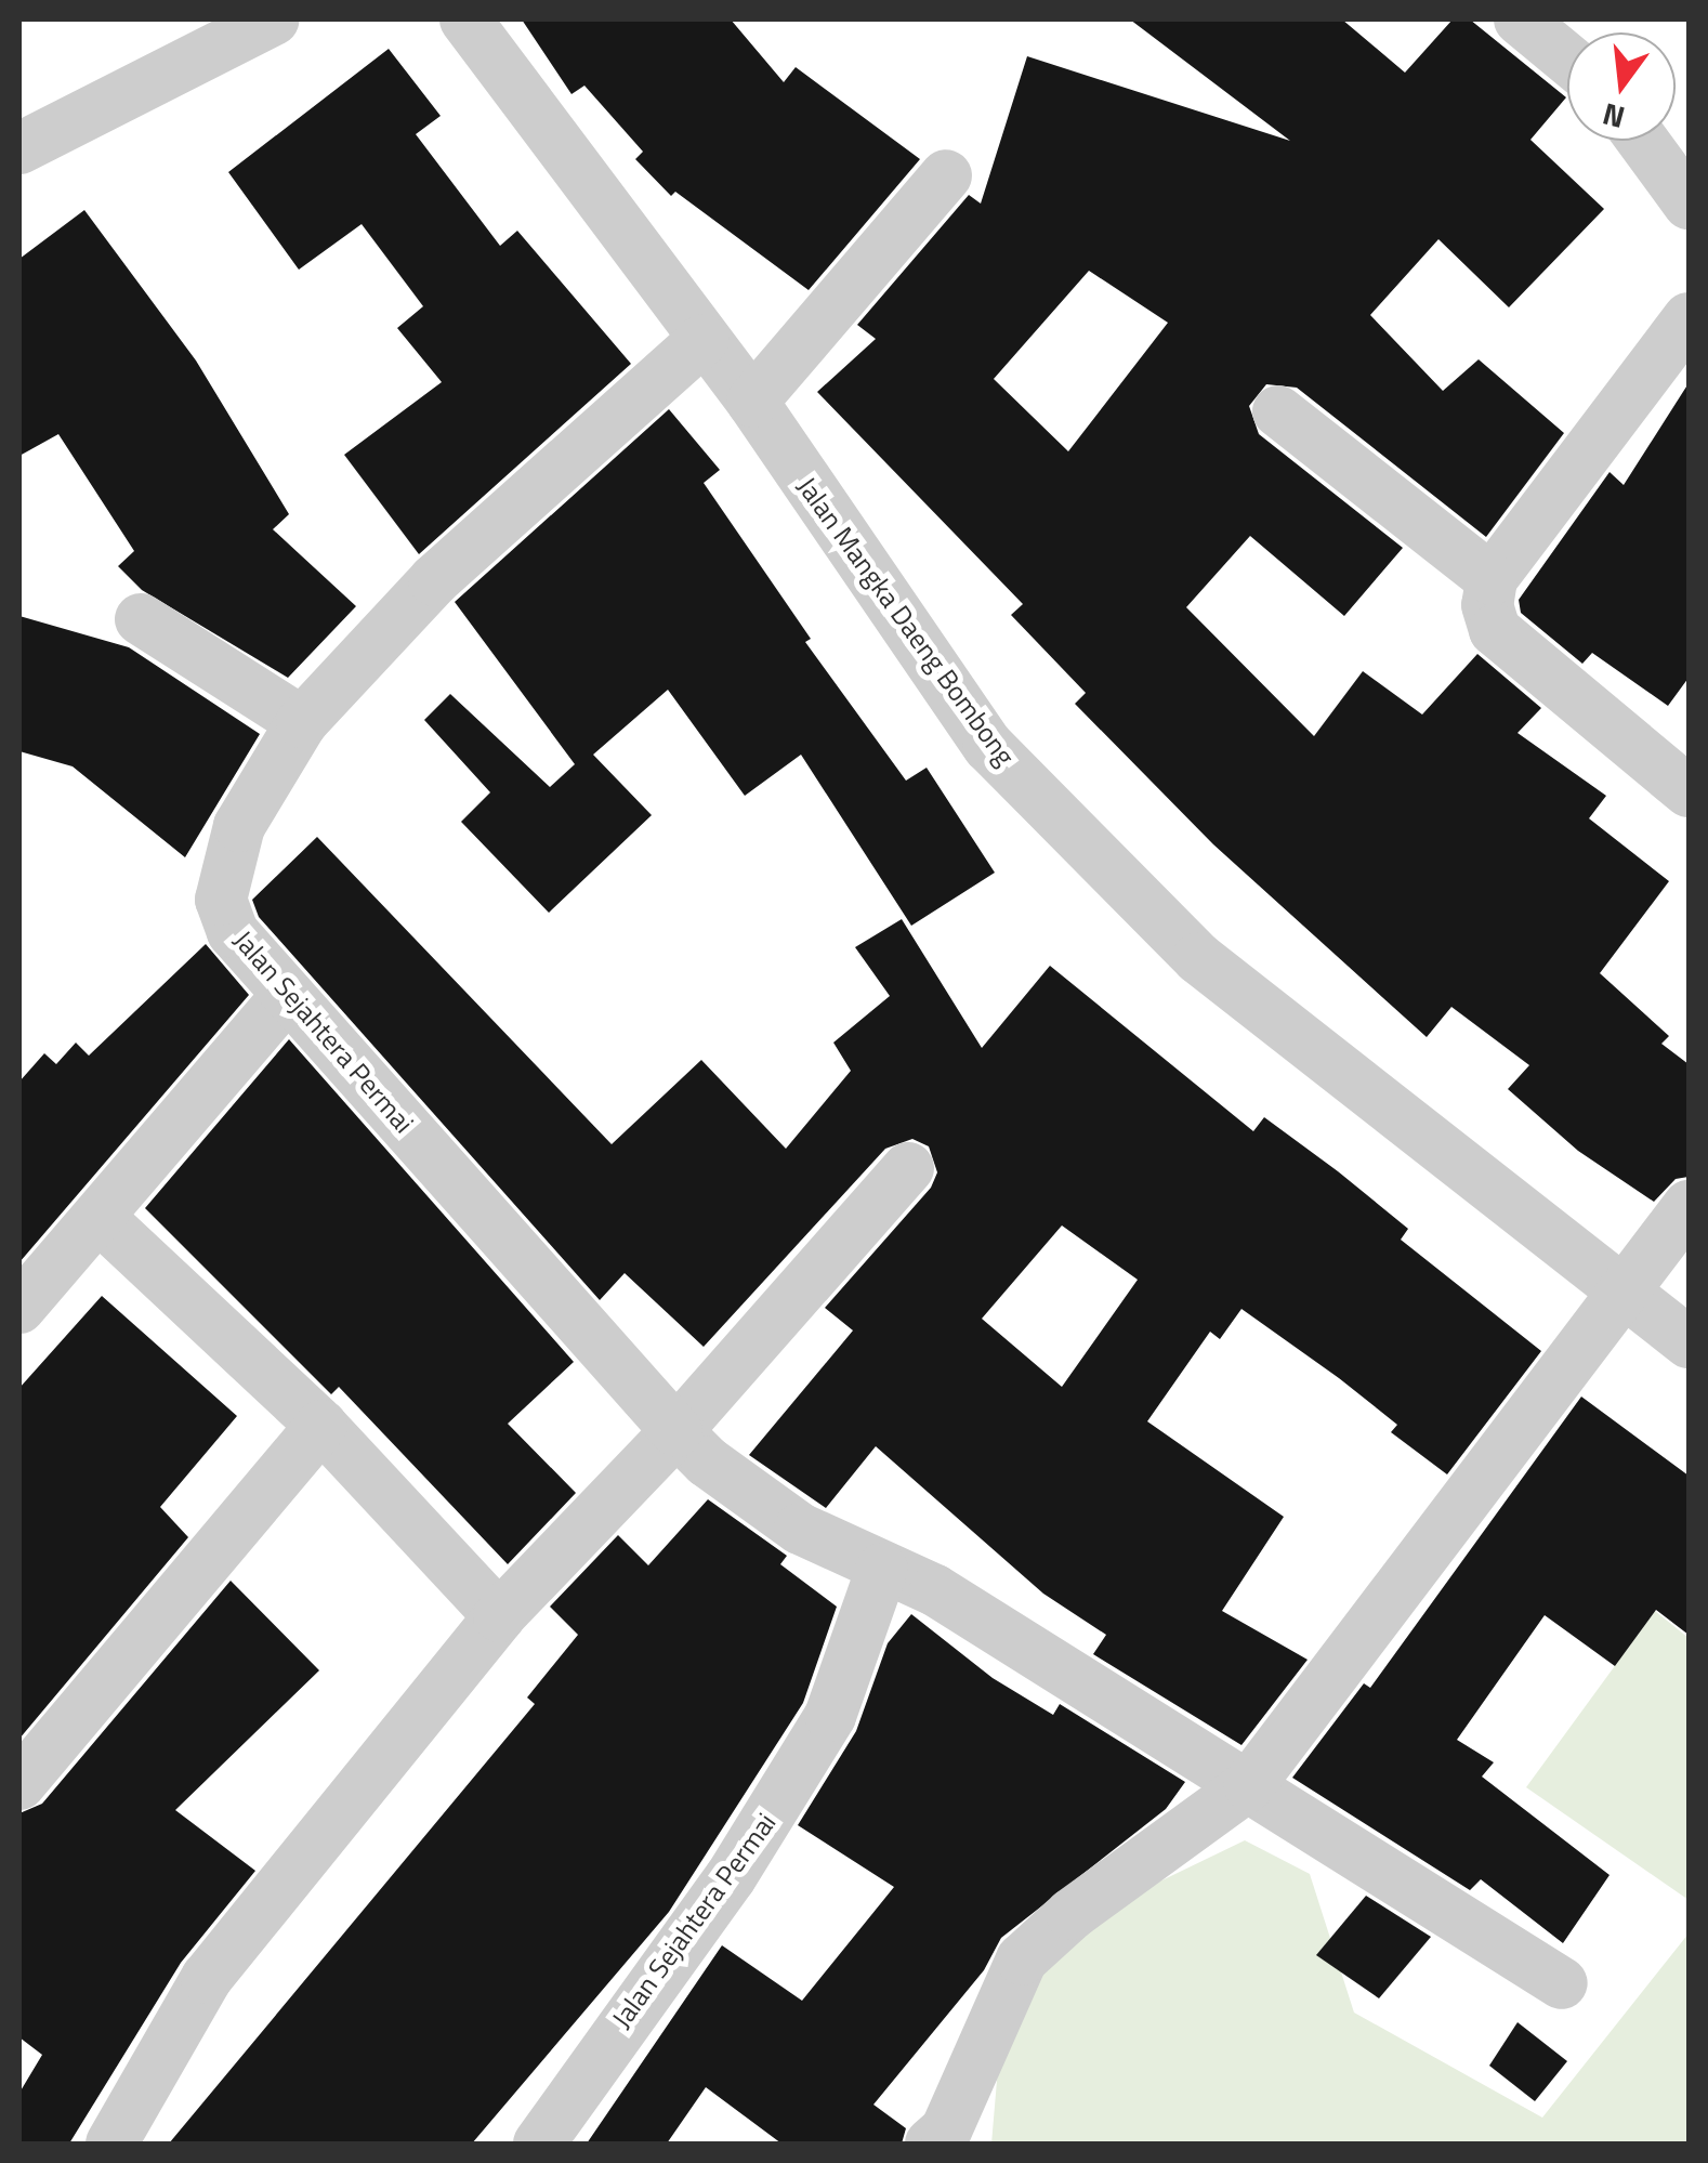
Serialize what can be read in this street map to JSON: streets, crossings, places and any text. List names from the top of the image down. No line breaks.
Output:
{"streets":{"street":["Jalan Mangka Daeng Bombong","Jalan Sejahtera Permai"]},"crossings":[["Jalan Mangka Daeng Bombong","Jalan Sejahtera Permai"]],"north":"bottom"}
